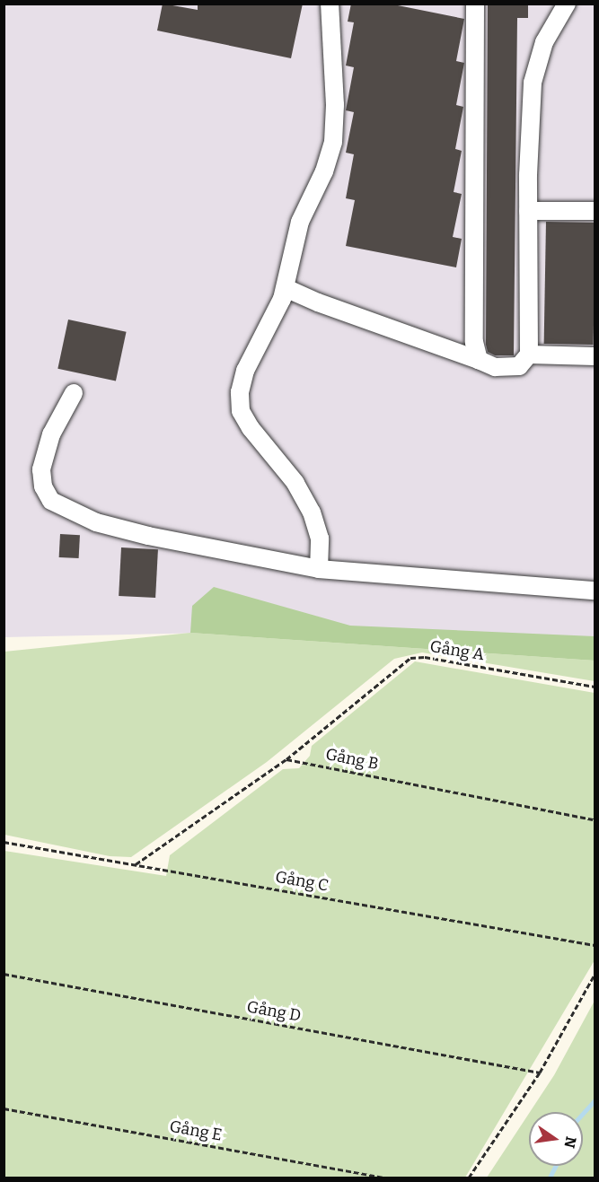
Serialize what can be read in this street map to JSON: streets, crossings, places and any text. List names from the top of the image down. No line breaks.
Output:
{"streets":{"path":["Gång A","Gång B","Gång C","Gång D","Gång E"]},"crossings":[["Gång A","Gång B"]],"north":"right"}
